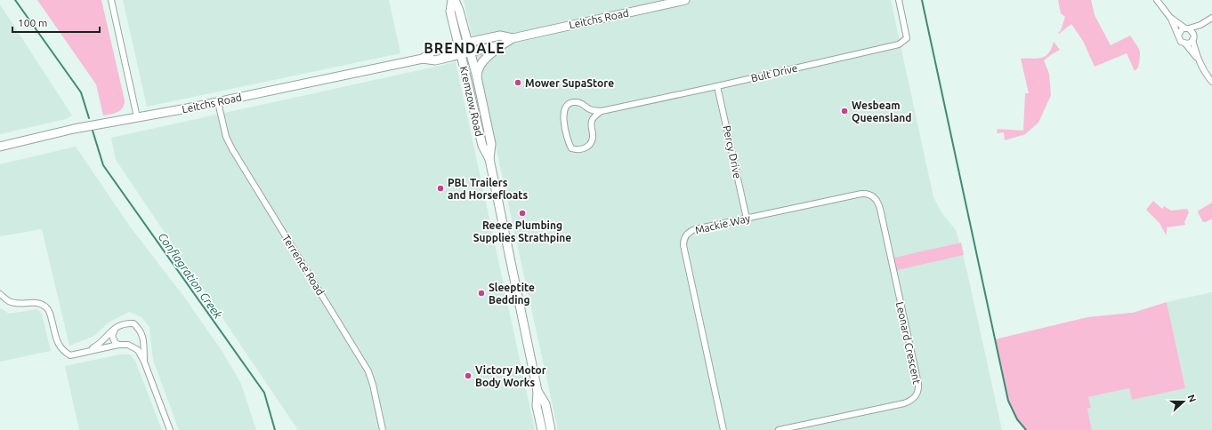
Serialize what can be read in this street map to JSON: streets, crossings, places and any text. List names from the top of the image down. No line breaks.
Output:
{"streets":{"street":["Leitchs Road","Bult Drive","Kremzow Road","Percy Drive","Mackie Way","Terrence Road","Leonard Crescent"]},"crossings":[["Leitchs Road","Kremzow Road"],["Leitchs Road","Terrence Road"],["Bult Drive","Percy Drive"],["Percy Drive","Mackie Way"],["Mackie Way","Leonard Crescent"]],"districts":["BRENDALE"],"water":["Conflagration Creek"],"places":["Mower SupaStore","Wesbeam Queensland","PBL Trailers and Horsefloats","Reece Plumbing Supplies Strathpine","Sleeptite Bedding","Victory Motor Body Works"],"scale_bar":"100 m","north":"right"}
